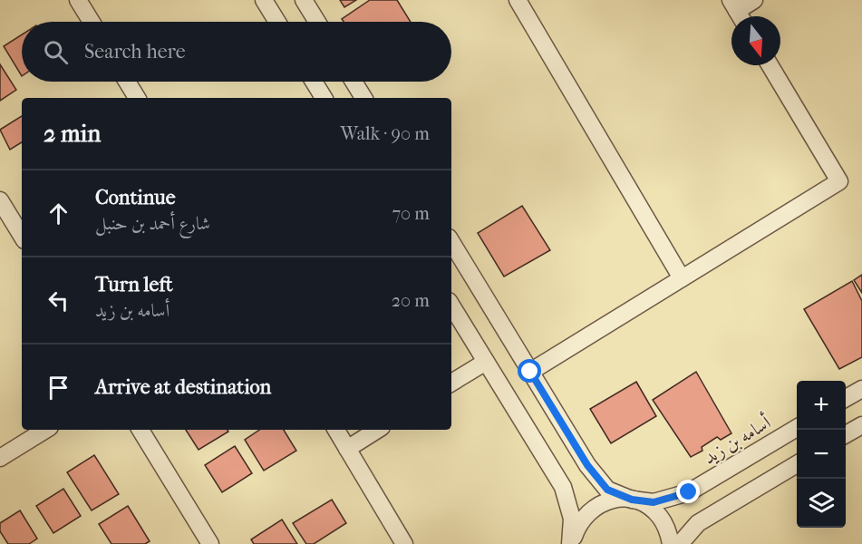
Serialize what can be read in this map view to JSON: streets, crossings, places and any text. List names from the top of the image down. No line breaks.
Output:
{"streets":{"street":["أسامه بن زيد"]},"north":"bottom","page":{"search":"Search here","heading":["2 min","Walk · 90 m"],"list":[["Continue","شارع أحمد بن حنبل","70 m"],["Turn left","أسامه بن زيد","20 m"],"Arrive at destination"],"map_buttons":["+","−"]}}
